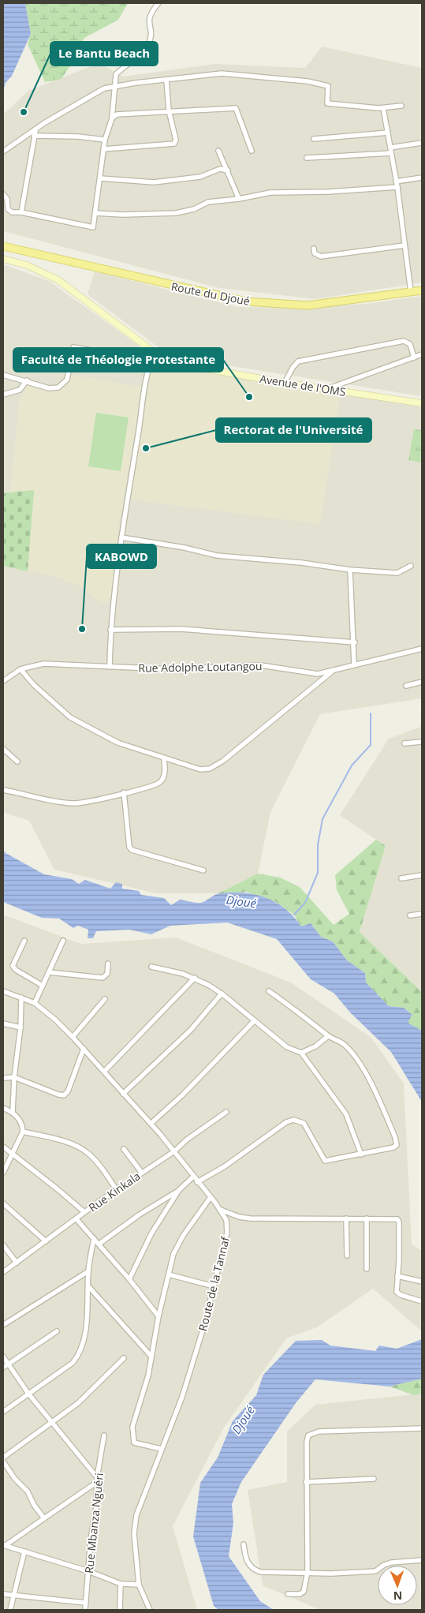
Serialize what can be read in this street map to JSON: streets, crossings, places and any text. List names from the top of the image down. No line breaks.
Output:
{"streets":{"main road":["Route du Djoué"],"street":["Avenue de l'OMS","Rue Adolphe Loutangou","Rue Kinkala","Route de la Tannaf","Rue Mbanza Nguéri"]},"crossings":[["Rue Kinkala","Route de la Tannaf"]],"water":["Djoué"],"places":["Le Bantu Beach","Faculté de Théologie Protestante","Rectorat de l'Université","KABOWD"],"north":"bottom"}
